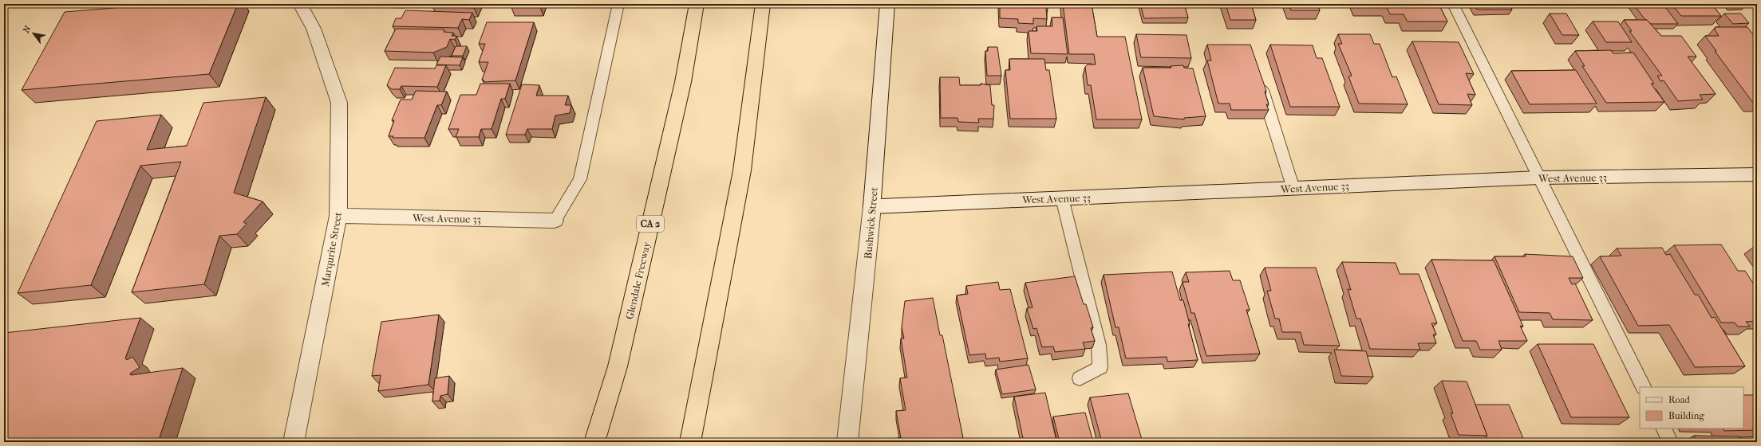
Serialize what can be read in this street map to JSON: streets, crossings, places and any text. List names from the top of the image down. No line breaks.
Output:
{"streets":{"highway":["CA 2","Glendale Freeway"],"street":["West Avenue 33","Bushwick Street","Marqurite Street"]},"crossings":[["West Avenue 33","Bushwick Street"],["West Avenue 33","Marqurite Street"]],"legend":["Road","Building"],"north":"top left"}
